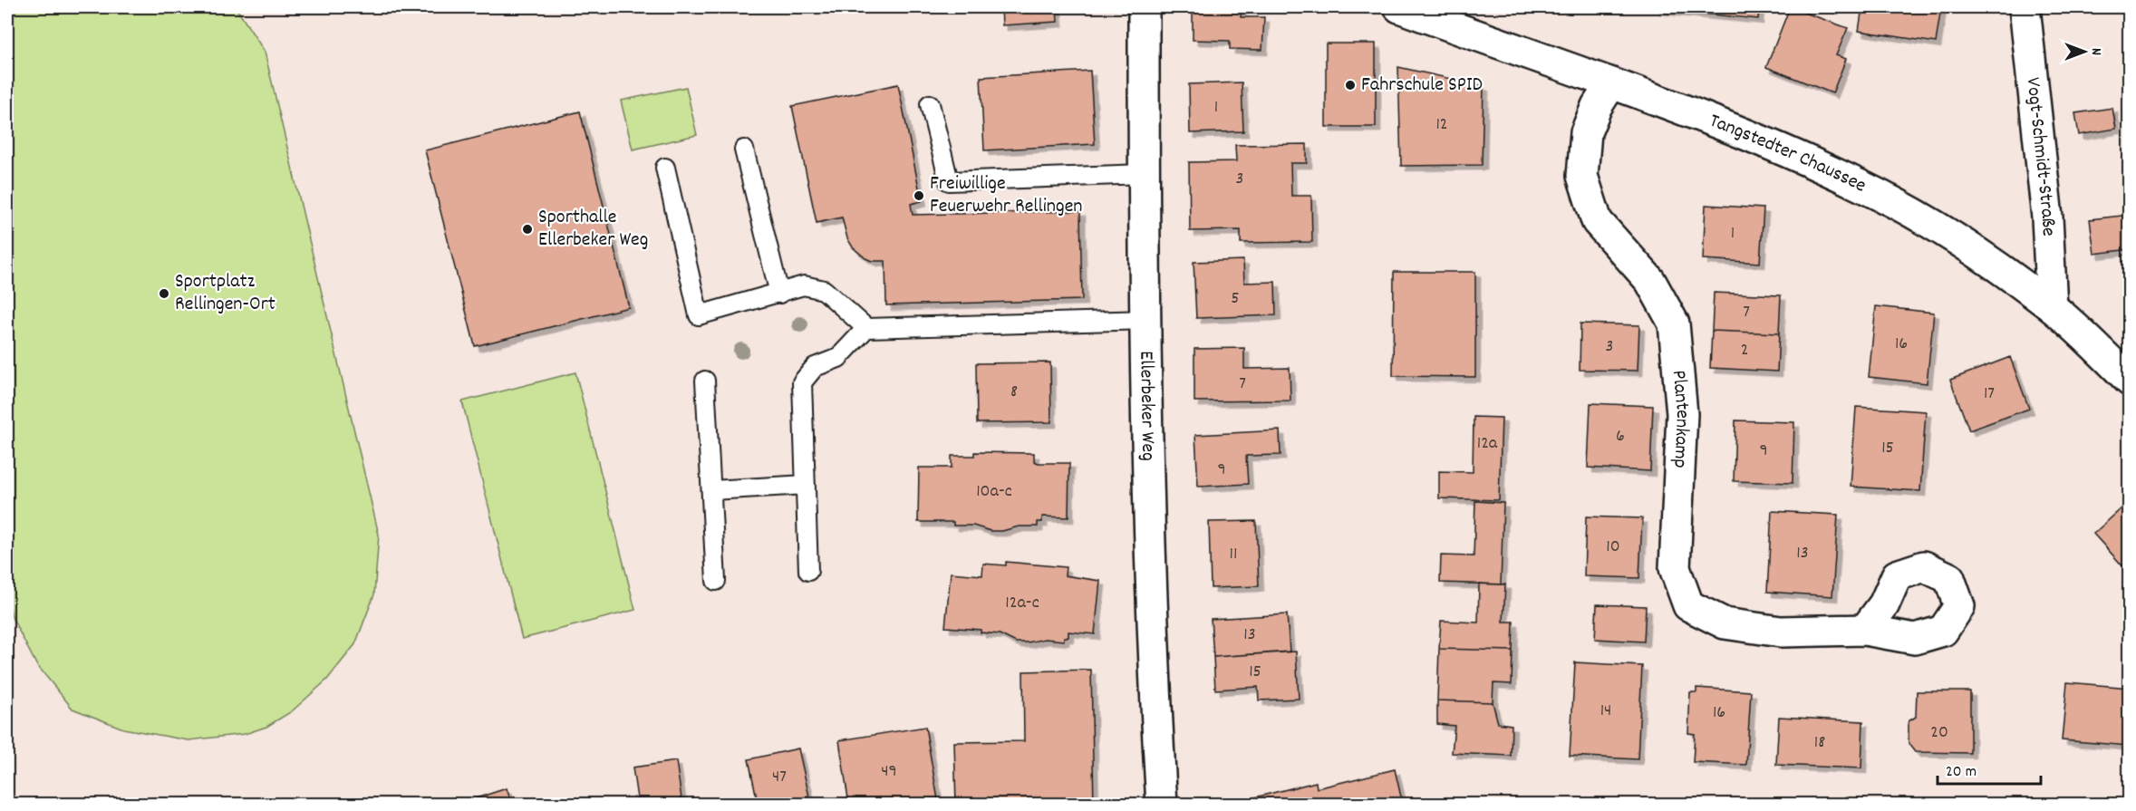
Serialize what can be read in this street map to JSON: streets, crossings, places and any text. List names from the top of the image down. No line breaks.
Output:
{"streets":{"street":["Tangstedter Chaussee","Vogt-Schmidt-Straße","Ellerbeker Weg","Plantenkamp"]},"crossings":[["Tangstedter Chaussee","Vogt-Schmidt-Straße"],["Tangstedter Chaussee","Plantenkamp"]],"places":["Fahrschule SPID","Freiwillige Feuerwehr Rellingen","Sporthalle Ellerbeker Weg","Sportplatz Rellingen-Ort"],"house_numbers":["1","12","3","1","5","7","16","3","2","7","8","17","6","12a","15","9","9","10a-c","10","13","11","12a-c","13","15","14","16","20","18","49","47"],"scale_bar":"20 m","north":"right"}
